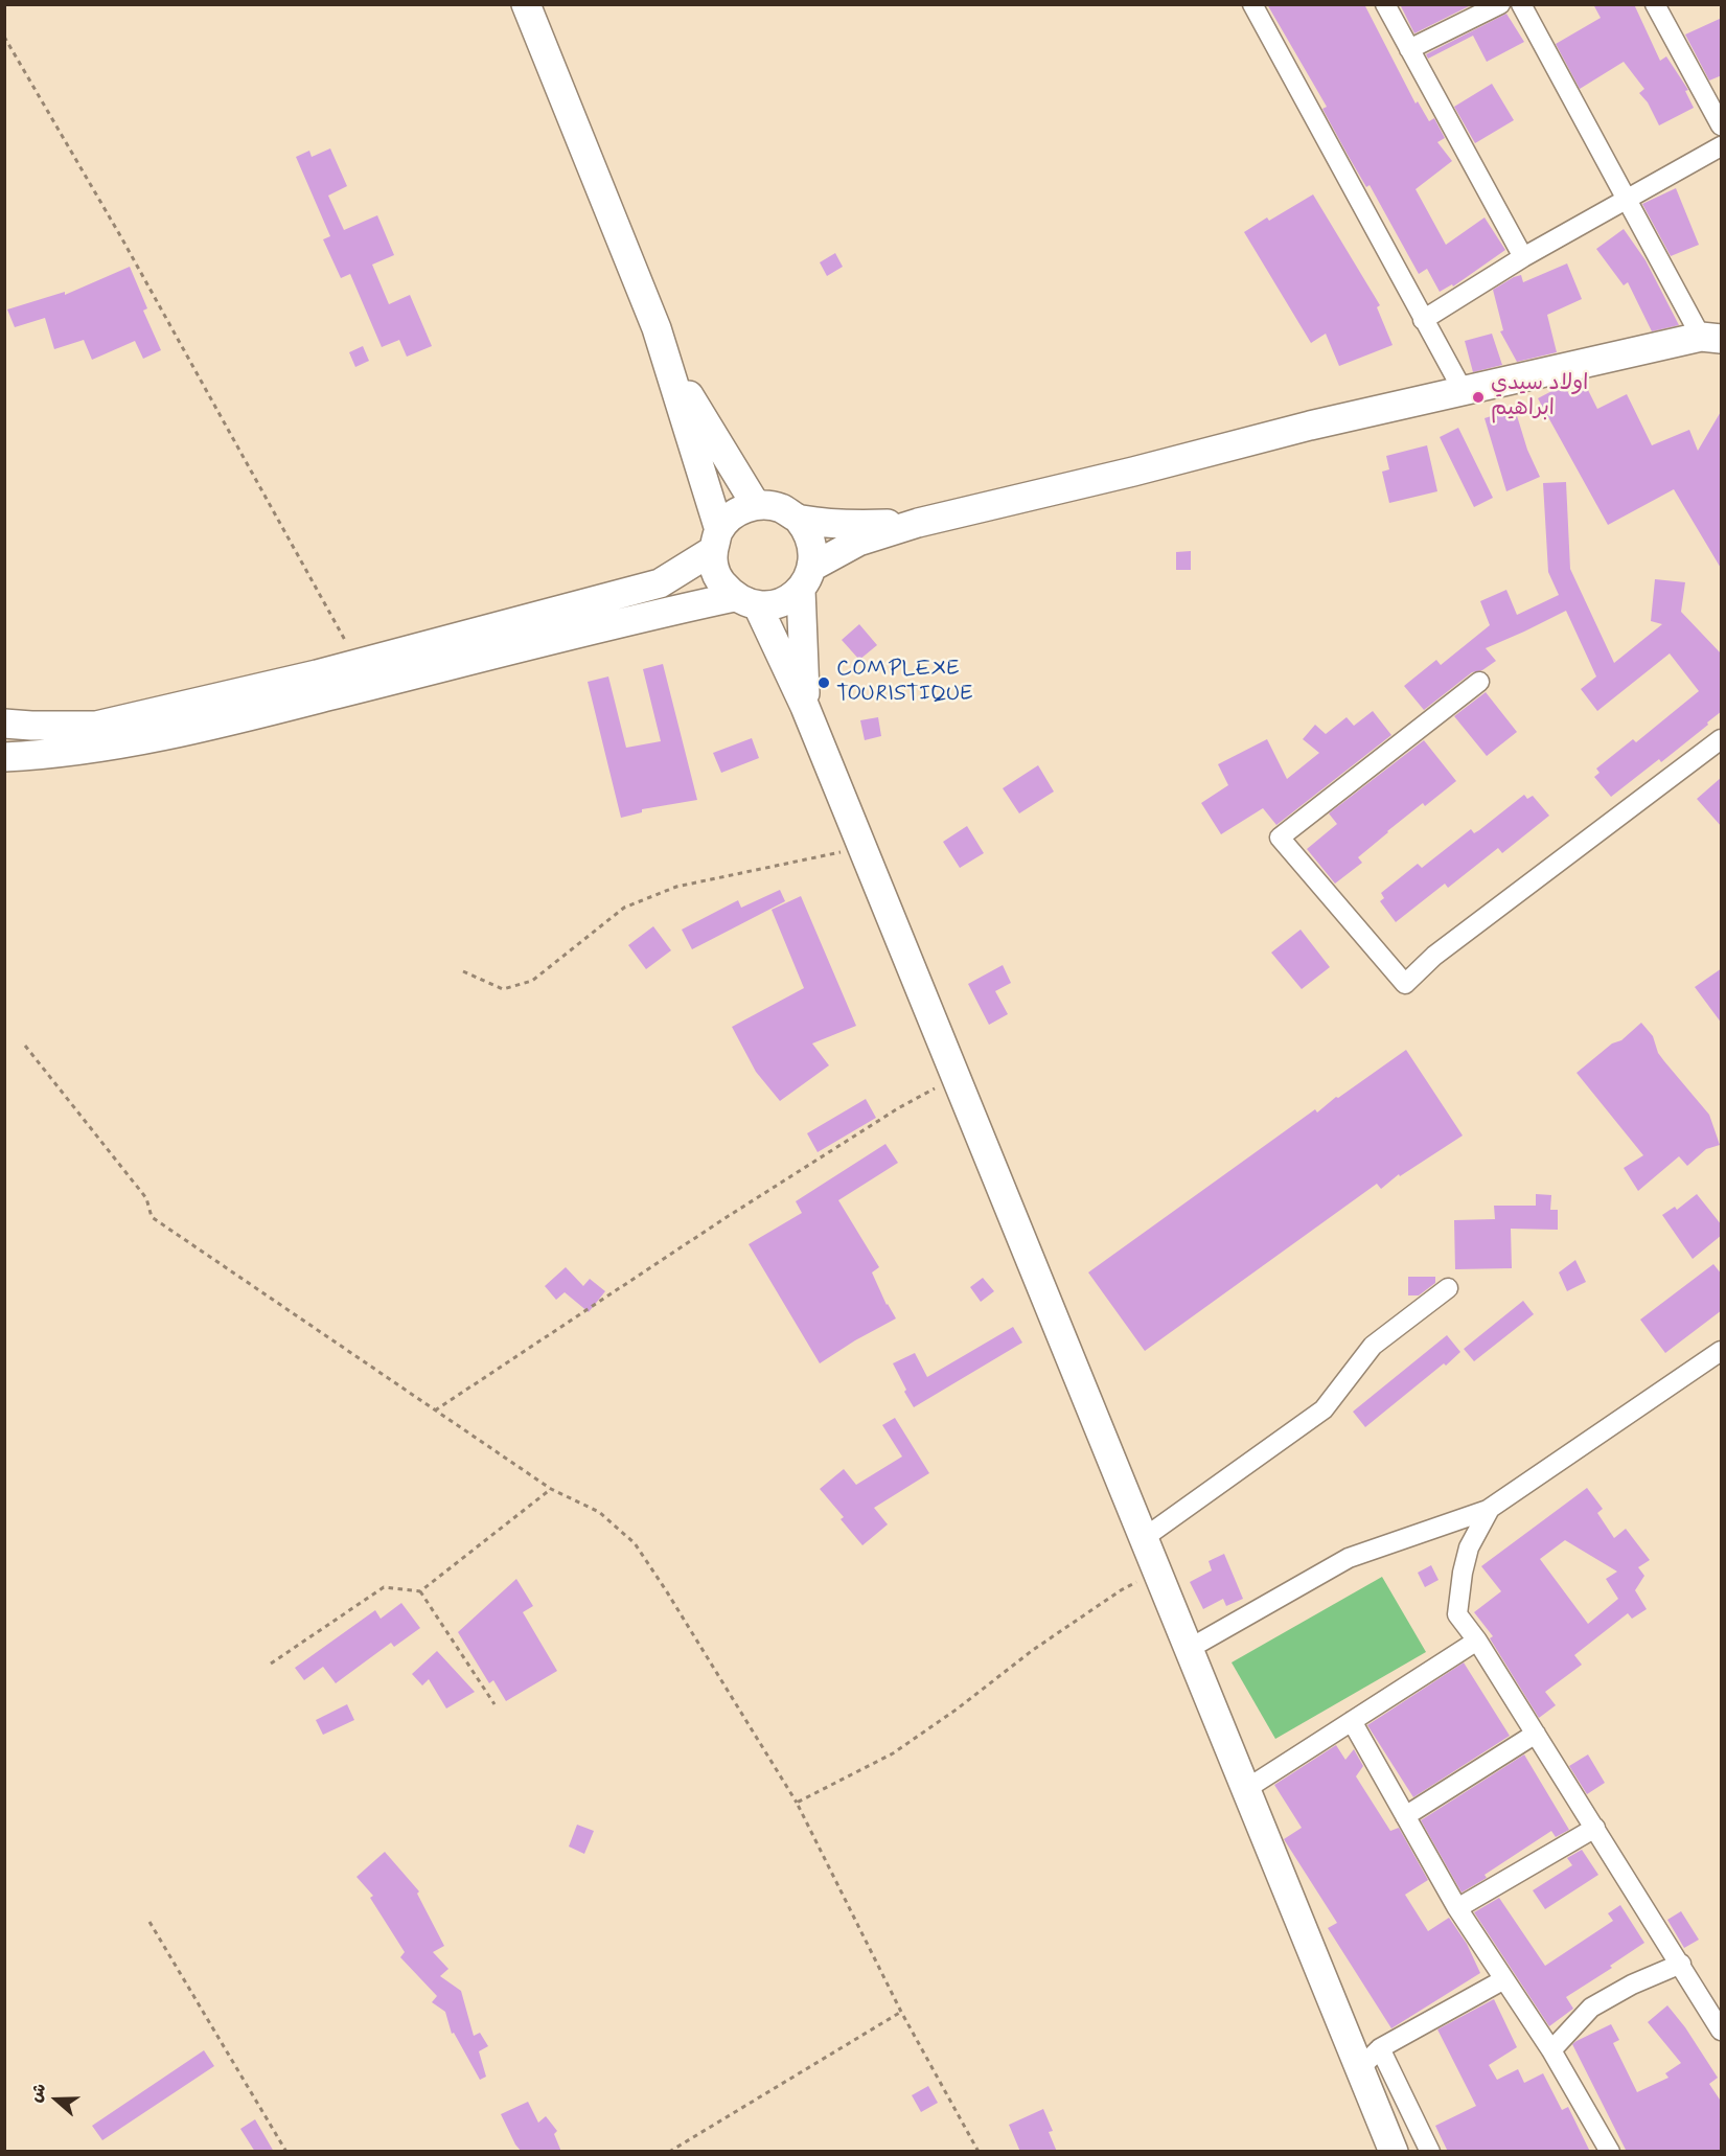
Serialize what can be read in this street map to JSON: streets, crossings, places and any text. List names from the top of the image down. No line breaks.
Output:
{"places":["اولاد سيدي ابراهيم","COMPLEXE TOURISTIQUE"],"north":"left"}
